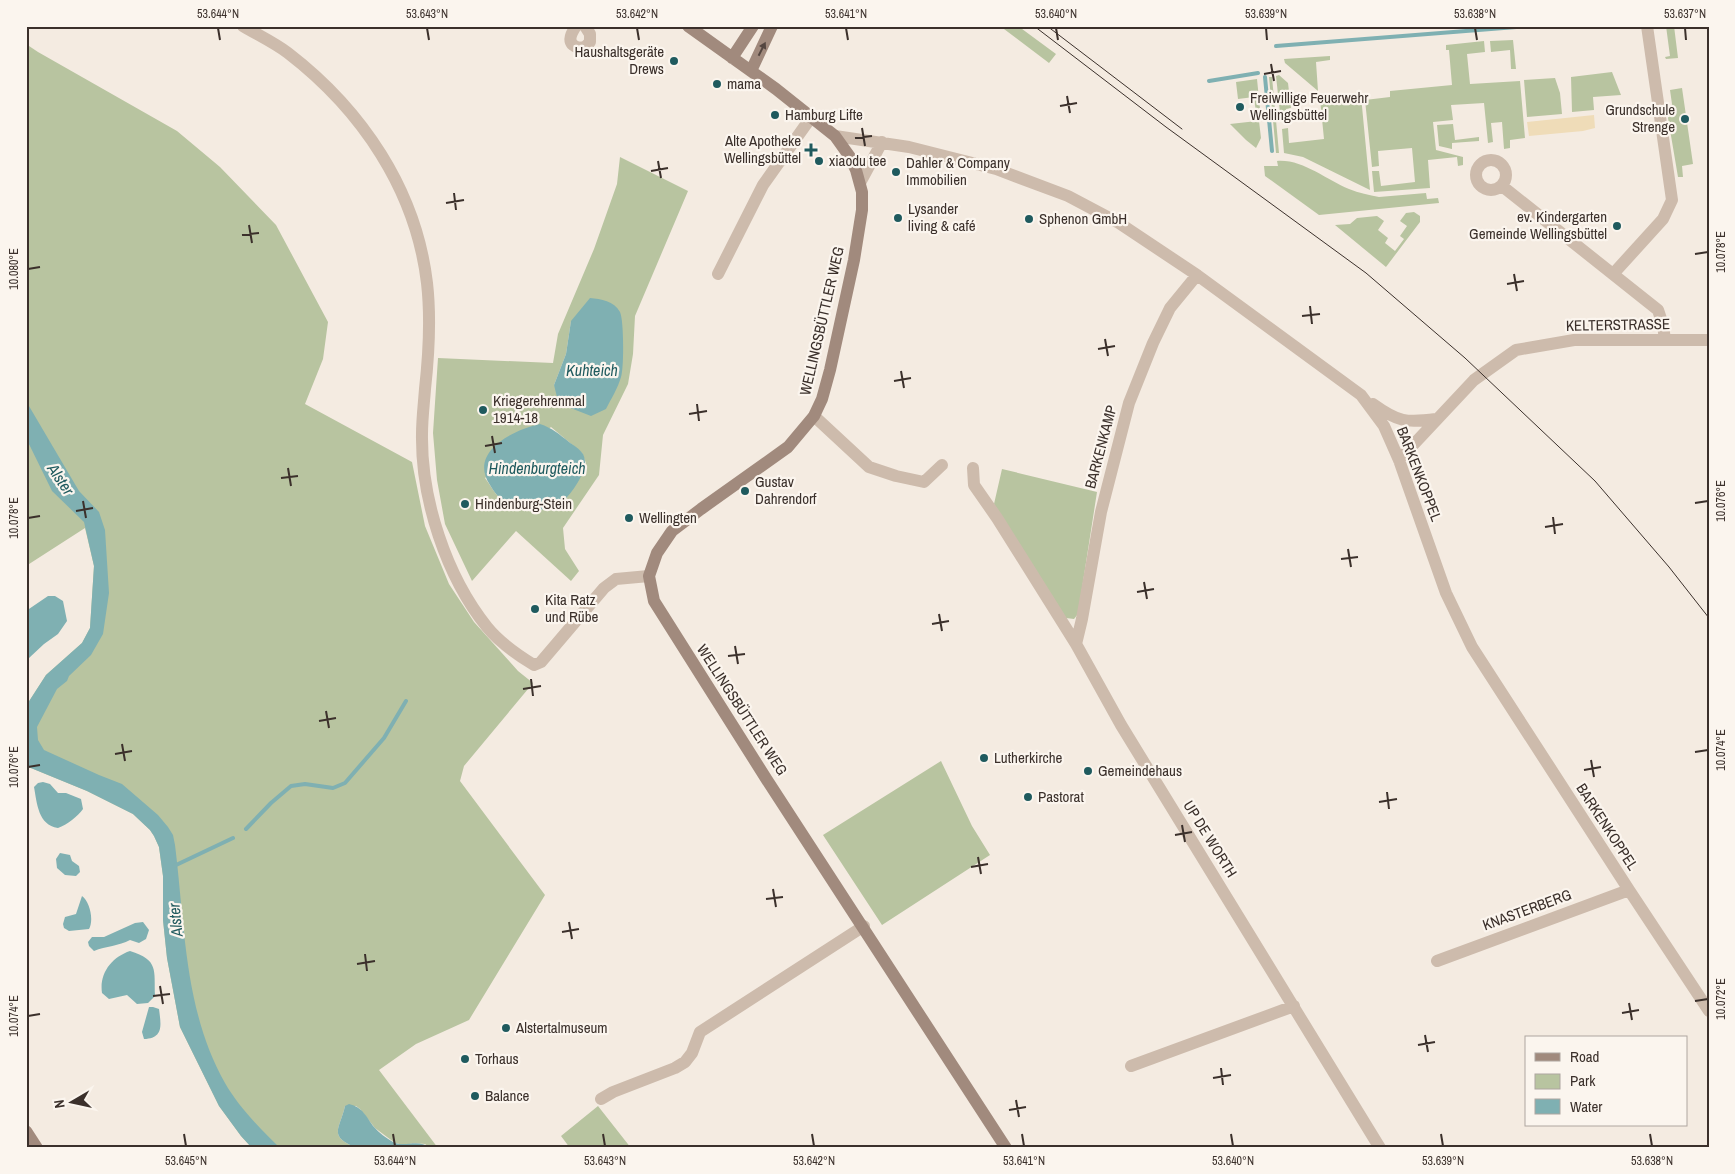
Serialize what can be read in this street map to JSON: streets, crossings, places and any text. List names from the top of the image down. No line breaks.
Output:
{"streets":{"main road":["WELLINGSBÜTTLER WEG"],"street":["KELTERSTRASSE","BARKENKAMP","BARKENKOPPEL","UP DE WORTH","KNASTERBERG"]},"crossings":[["WELLINGSBÜTTLER WEG","BARKENKOPPEL"],["KELTERSTRASSE","BARKENKOPPEL"],["BARKENKAMP","BARKENKOPPEL"],["BARKENKAMP","UP DE WORTH"],["BARKENKOPPEL","KNASTERBERG"]],"water":["Kuhteich","Hindenburgteich","Alster"],"places":{"other":["Haushaltsgeräte Drews","mama","Freiwillige Feuerwehr Wellingsbüttel","Hamburg Lifte","Grundschule Strenge","xiaodu tee","Dahler & Company Immobilien","Lysander living & café","Sphenon GmbH","ev. Kindergarten Gemeinde Wellingsbüttel","Kriegerehrenmal 1914-18","Gustav Dahrendorf","Hindenburg-Stein","Wellingten","Kita Ratz und Rübe","Lutherkirche","Gemeindehaus","Pastorat","Alstertalmuseum","Torhaus","Balance"],"health":["Alte Apotheke Wellingsbüttel"]},"legend":["Road","Park","Water"],"north":"left","coordinates":["53.644°N","53.643°N","53.642°N","53.641°N","53.640°N","53.639°N","53.638°N","53.637°N","10.078°E","10.080°E","10.076°E","10.074°E","10.072°E","53.645°N"]}
